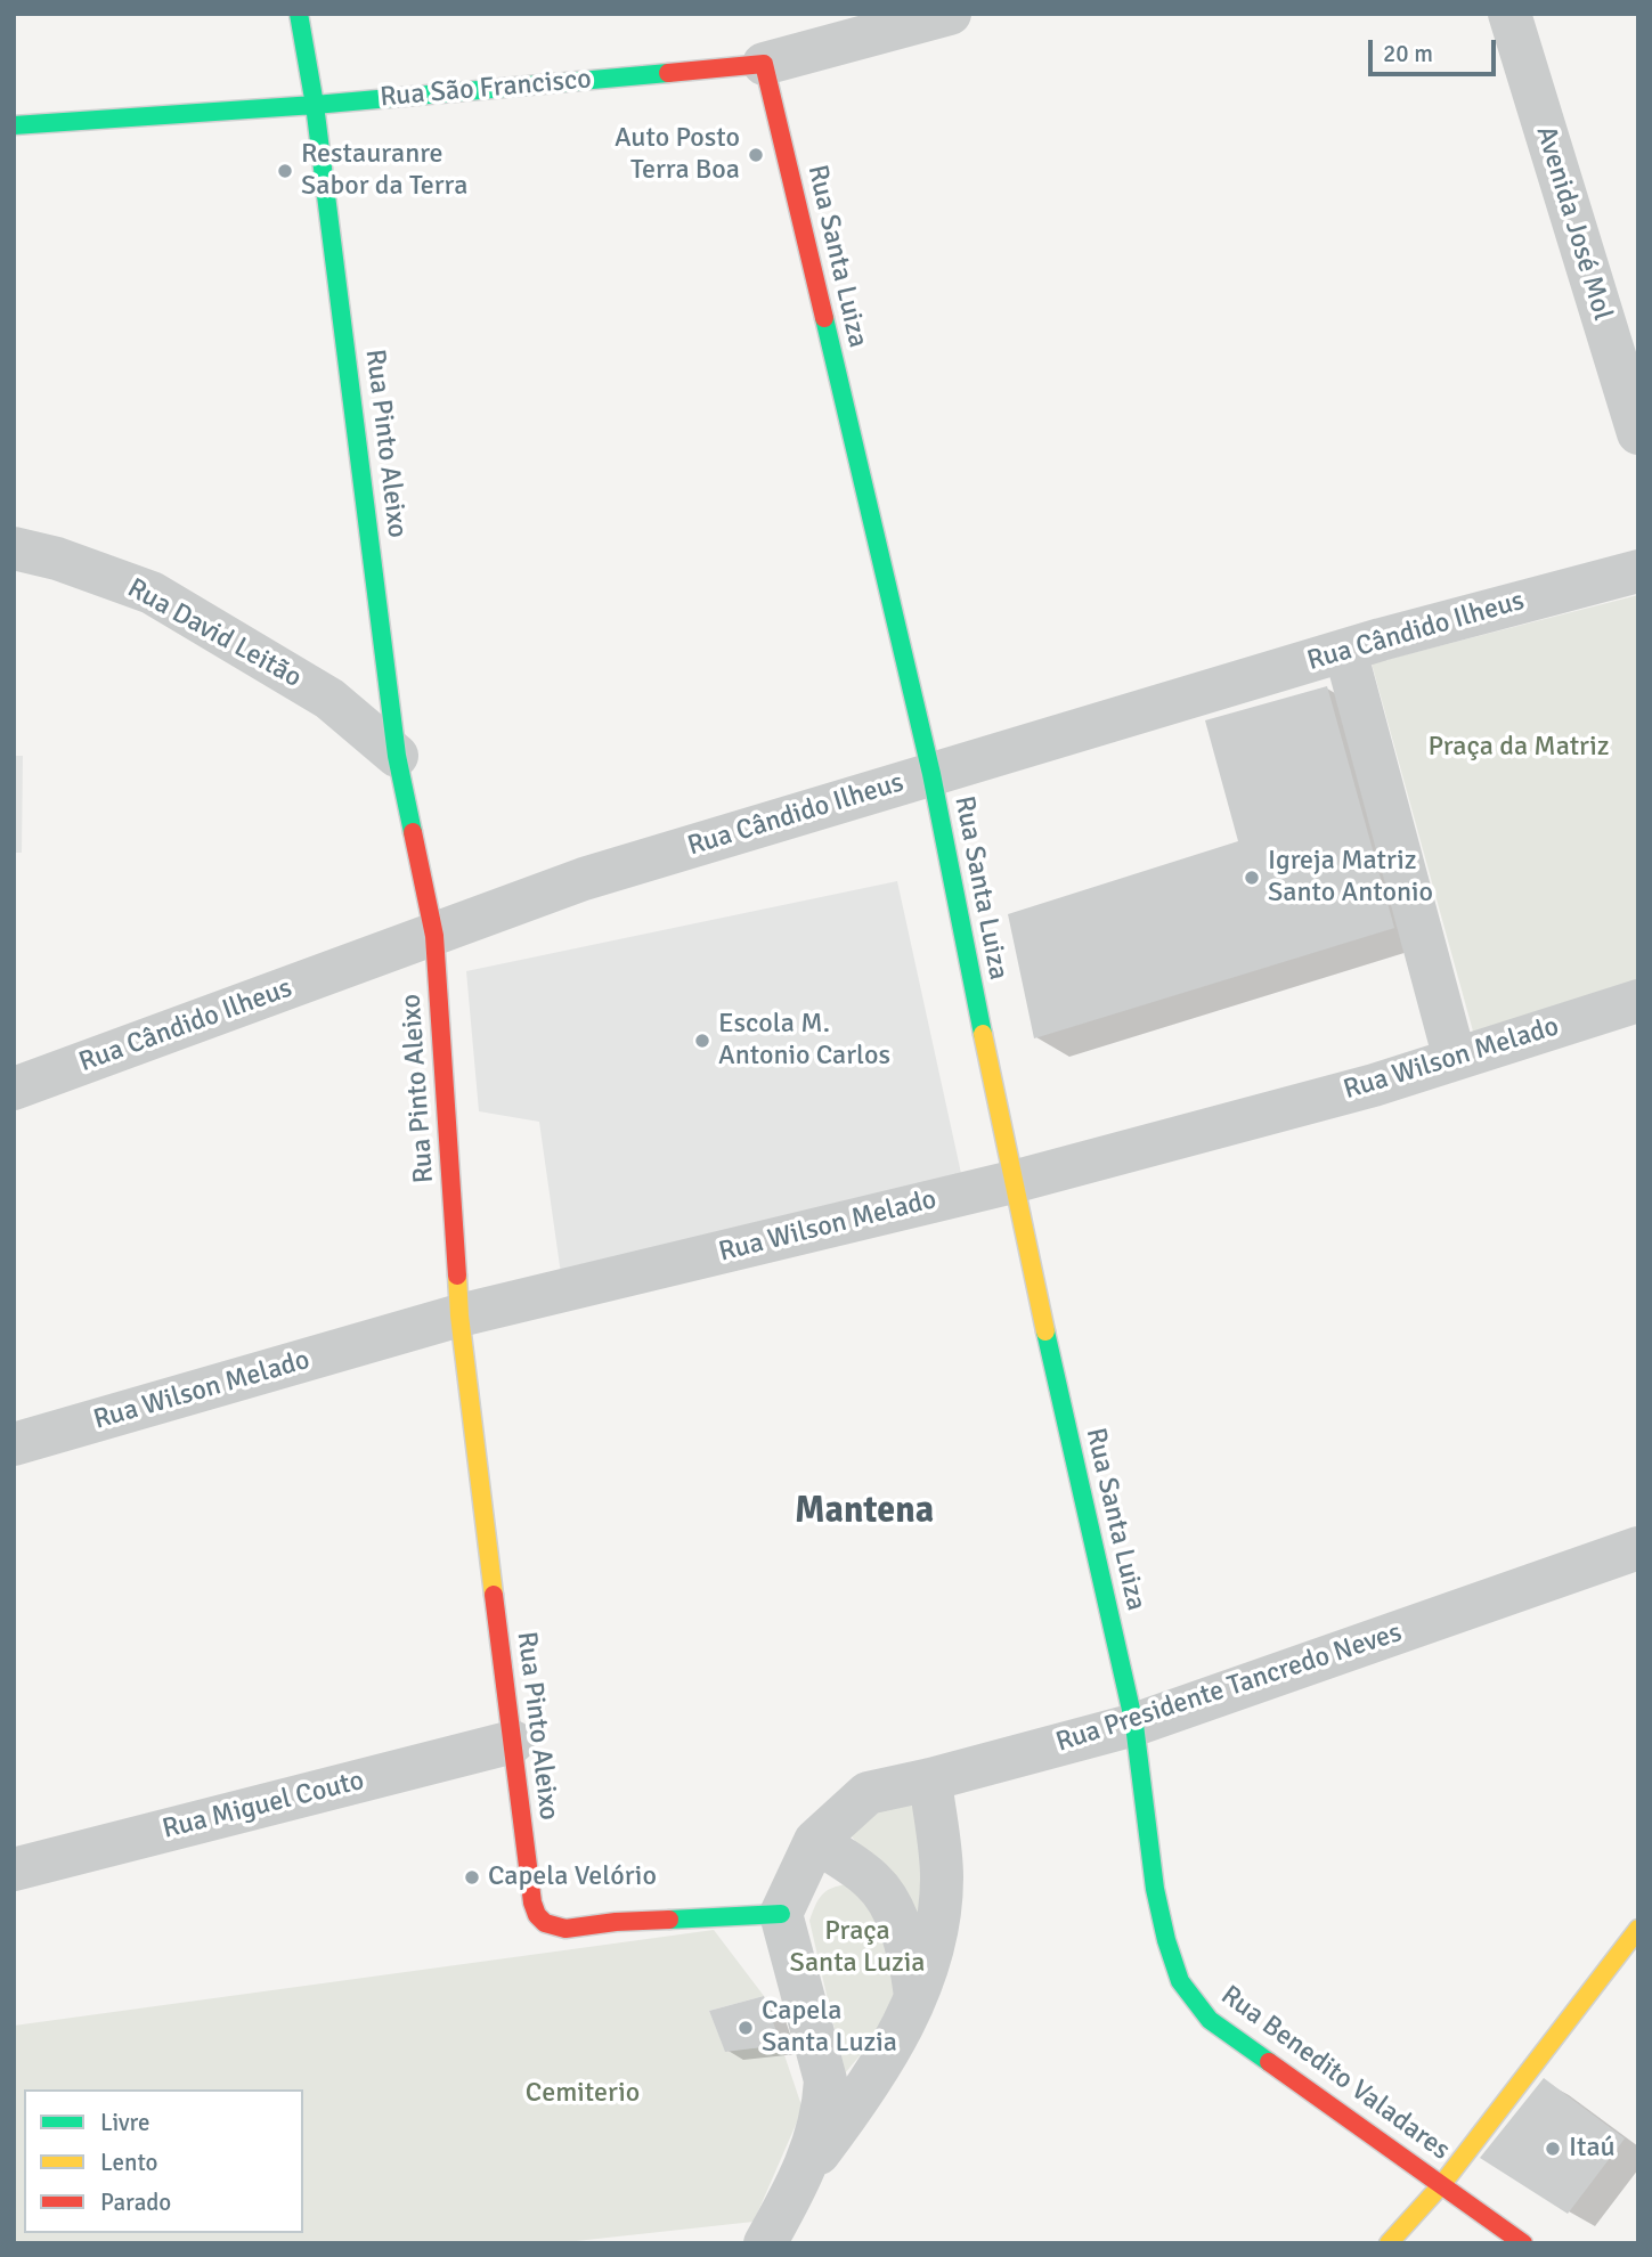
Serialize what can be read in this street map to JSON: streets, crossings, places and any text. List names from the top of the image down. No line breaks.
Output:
{"streets":{"main road":["Rua São Francisco","Rua Santa Luiza","Rua Pinto Aleixo","Rua Benedito Valadares"],"street":["Avenida José Mol","Rua Cândido Ilheus","Rua David Leitão","Rua Wilson Melado","Rua Presidente Tancredo Neves","Rua Miguel Couto"]},"crossings":[["Rua São Francisco","Rua Santa Luiza"],["Rua São Francisco","Rua Pinto Aleixo"],["Rua Santa Luiza","Rua Cândido Ilheus"],["Rua Santa Luiza","Rua Wilson Melado"],["Rua Santa Luiza","Rua Presidente Tancredo Neves"],["Rua Santa Luiza","Rua Benedito Valadares"],["Rua Pinto Aleixo","Rua Cândido Ilheus"],["Rua Pinto Aleixo","Rua David Leitão"],["Rua Pinto Aleixo","Rua Wilson Melado"],["Rua Pinto Aleixo","Rua Presidente Tancredo Neves"],["Rua Pinto Aleixo","Rua Miguel Couto"],["Rua Presidente Tancredo Neves","Rua Benedito Valadares"]],"districts":["Mantena"],"parks":["Praça da Matriz","Praça Santa Luzia","Cemiterio"],"places":["Auto Posto Terra Boa","Restauranre Sabor da Terra","Igreja Matriz Santo Antonio","Escola M. Antonio Carlos","Capela Velório","Capela Santa Luzia","Itaú"],"legend":["Livre","Lento","Parado"],"scale_bar":"20 m"}
